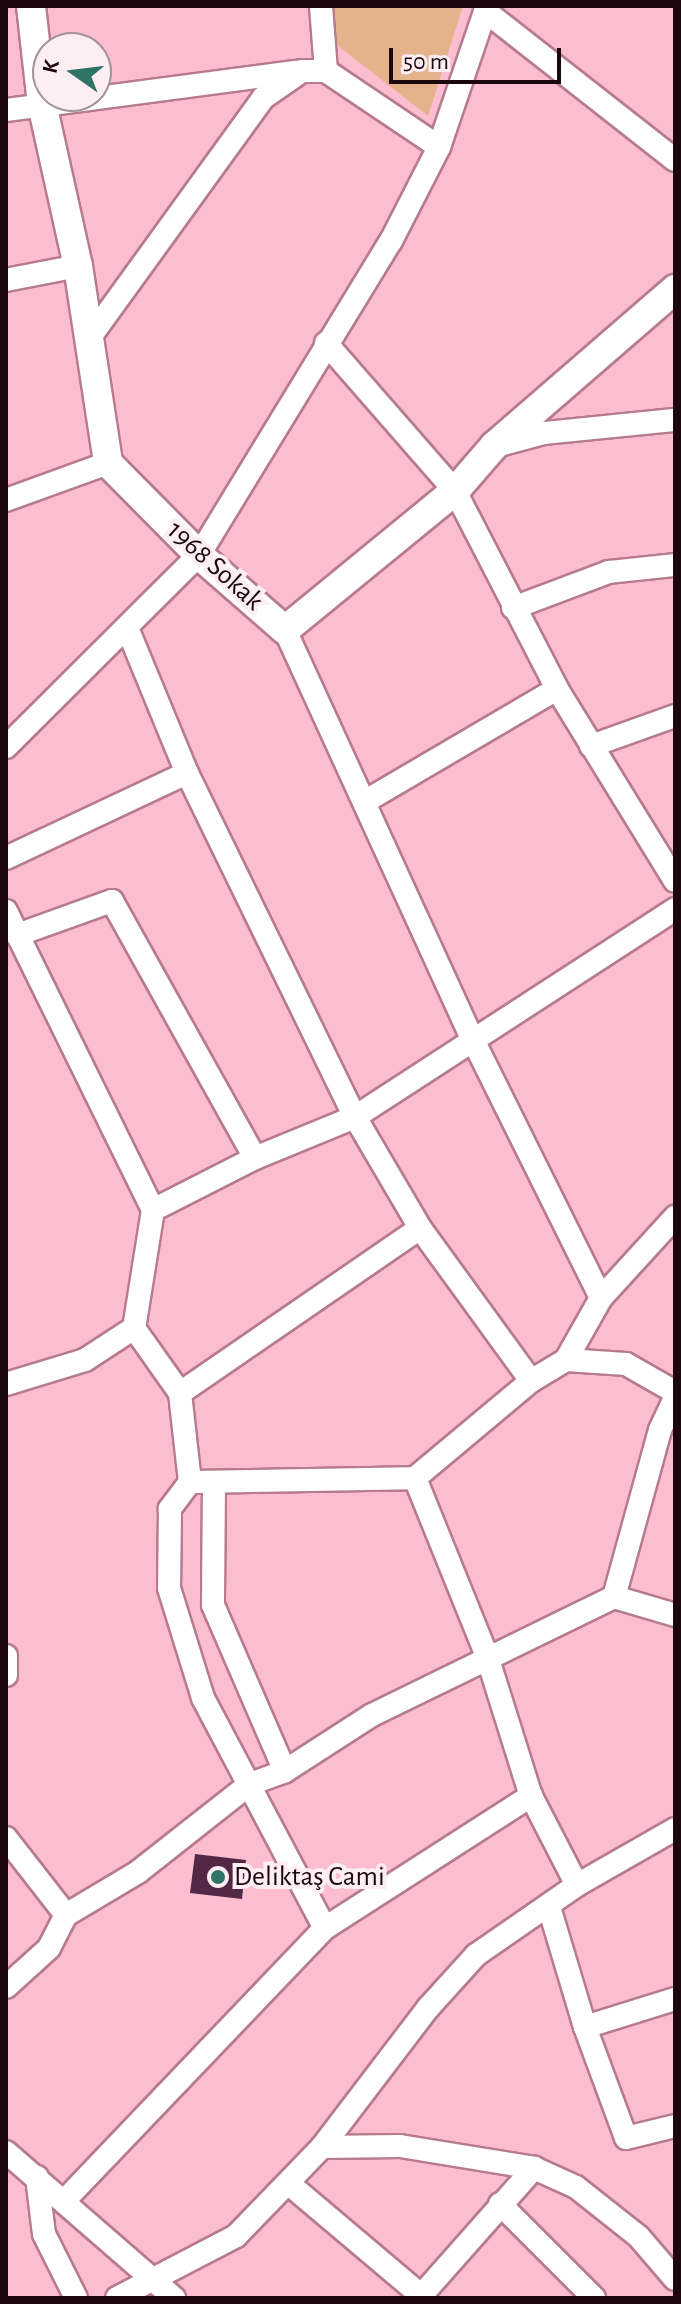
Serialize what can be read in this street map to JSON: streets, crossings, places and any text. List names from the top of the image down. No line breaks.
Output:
{"streets":{"street":["1968 Sokak"]},"places":["Deliktaş Cami"],"scale_bar":"50 m","north":"left"}
